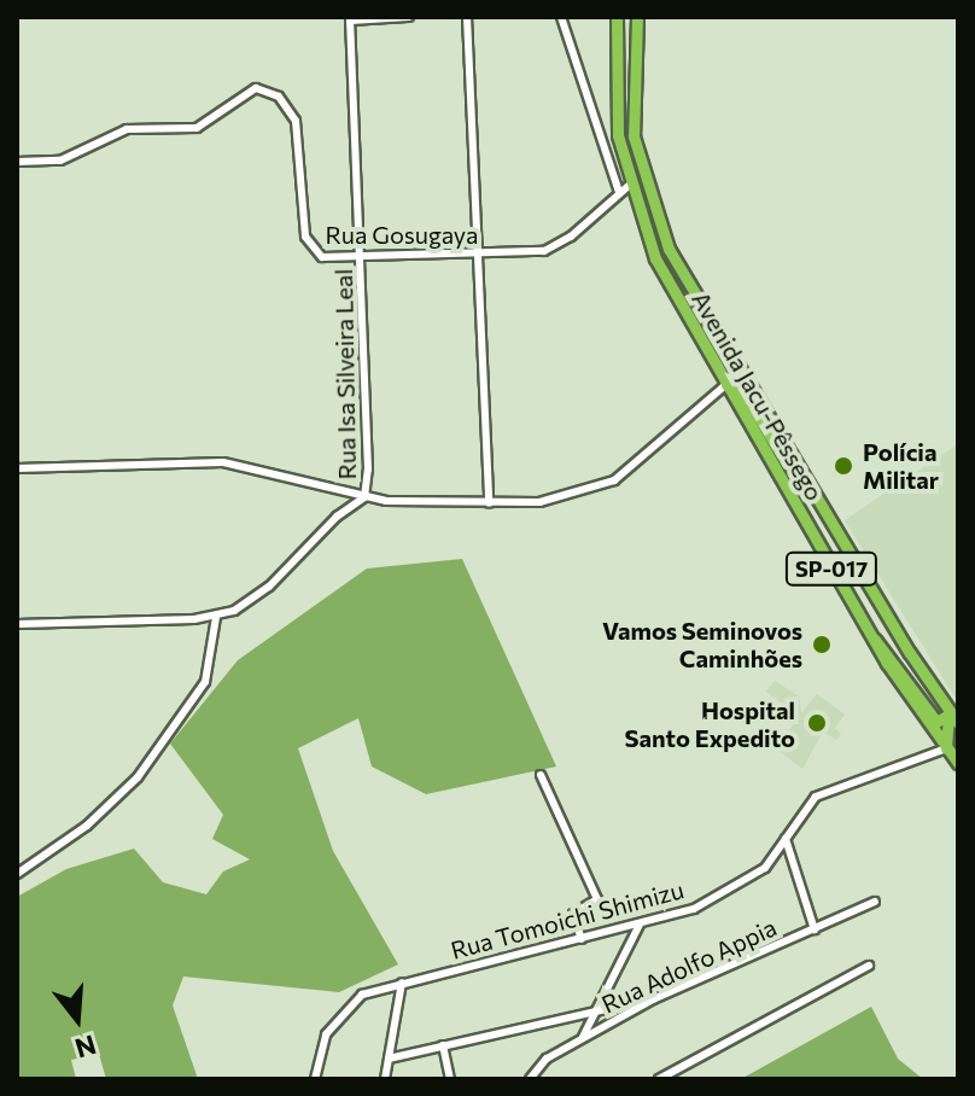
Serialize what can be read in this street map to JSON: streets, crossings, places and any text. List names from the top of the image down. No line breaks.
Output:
{"streets":{"highway":["Avenida Jacu-Pêssego","SP-017"],"street":["Rua Gosugaya","Rua Isa Silveira Leal","Rua Tomoichi Shimizu","Rua Adolfo Appia"]},"crossings":[["Rua Gosugaya","Rua Isa Silveira Leal"],["Rua Gosugaya","Avenida Jacu-Pêssego"],["Avenida Jacu-Pêssego","Rua Tomoichi Shimizu"]],"places":["Polícia Militar","Vamos Seminovos Caminhões","Hospital Santo Expedito"],"north":"bottom"}
